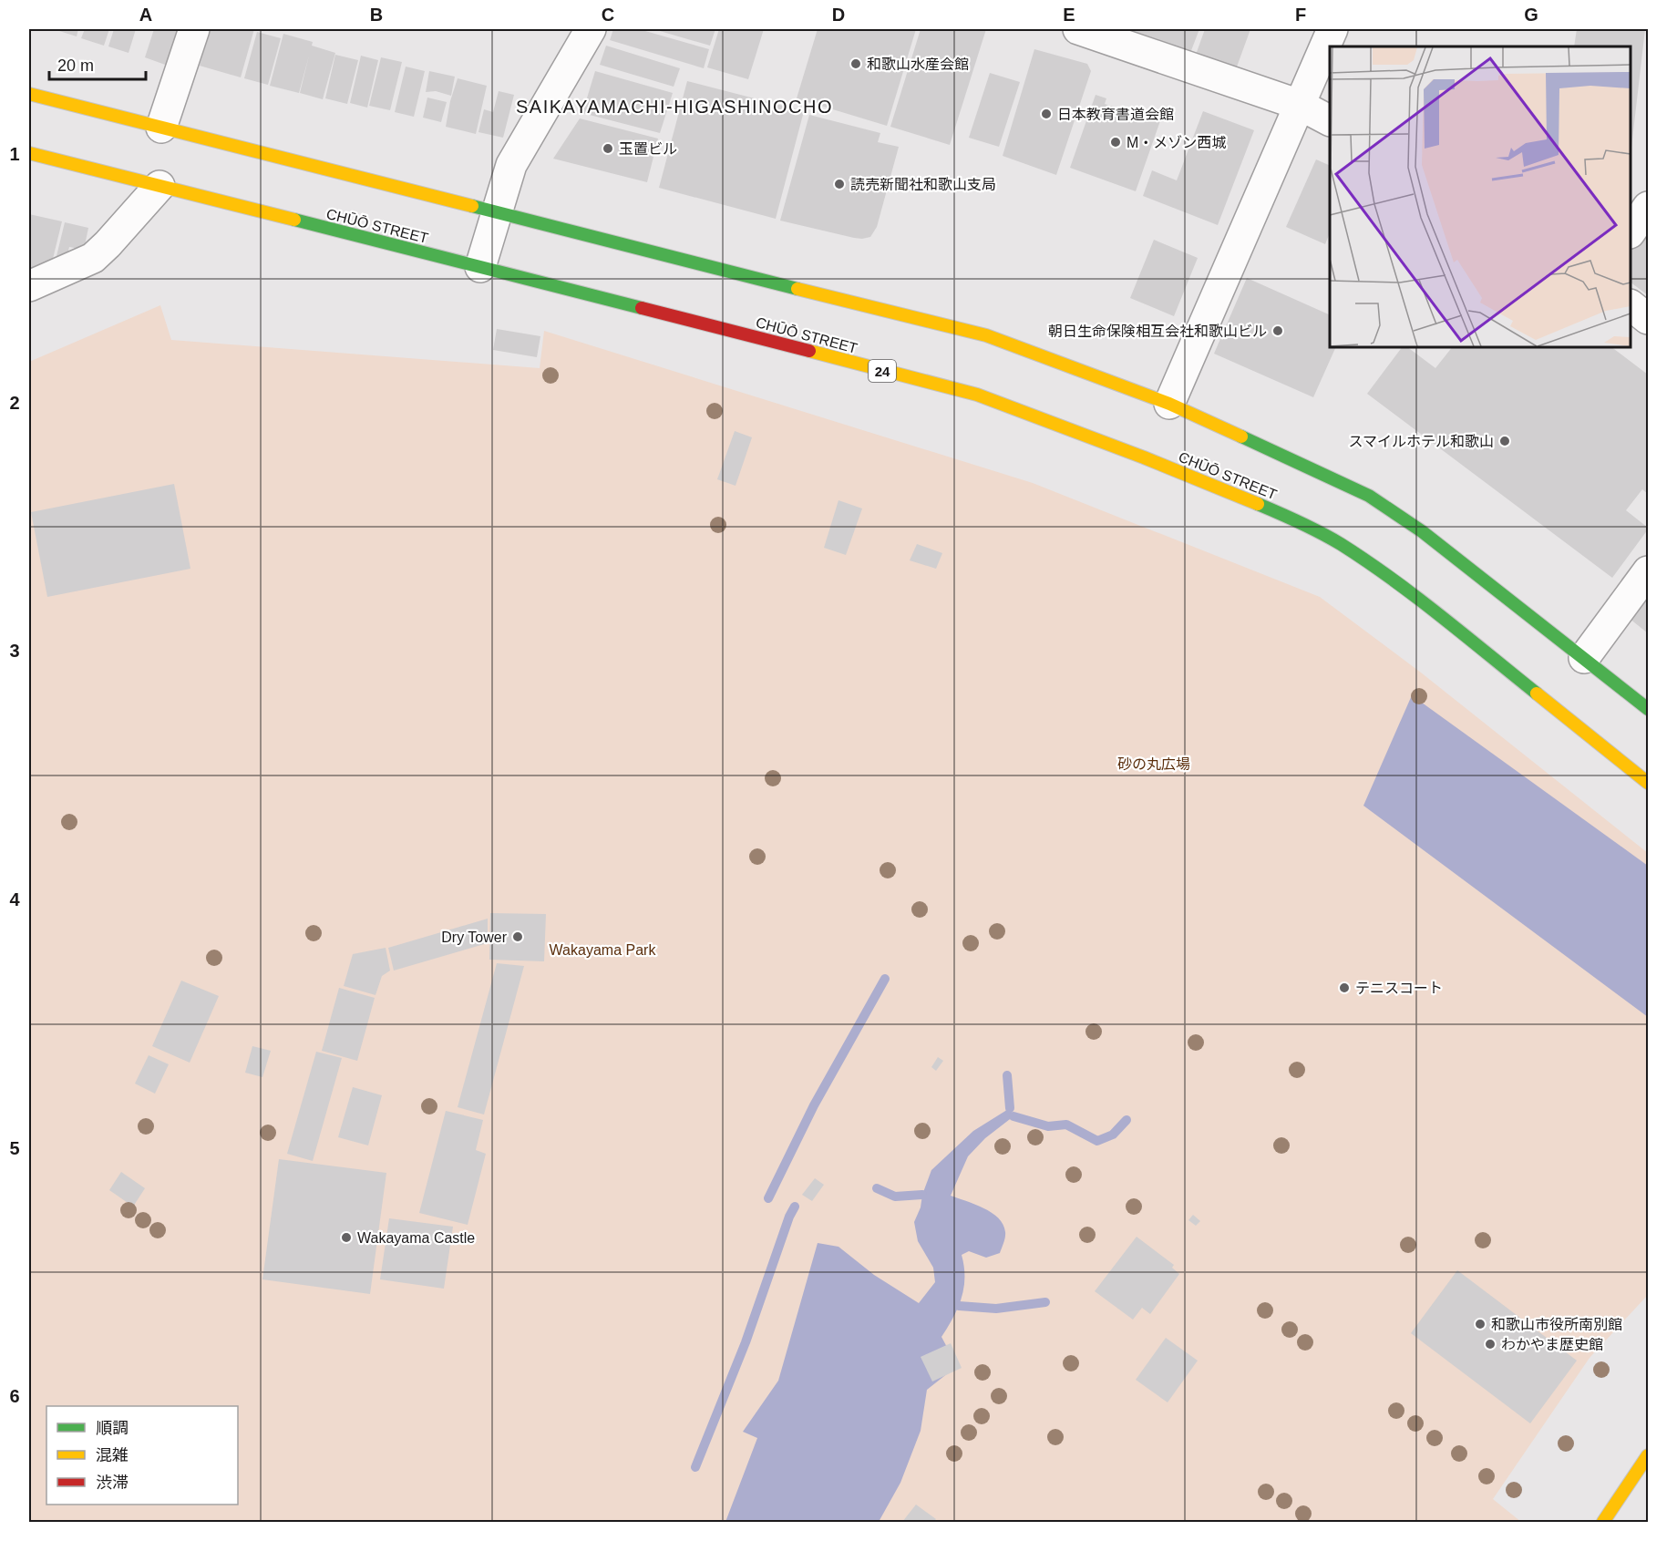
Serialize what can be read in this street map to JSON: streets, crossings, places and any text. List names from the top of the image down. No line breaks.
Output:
{"streets":{"main road":["CHŪŌ STREET","24"]},"districts":["SAIKAYAMACHI-HIGASHINOCHO"],"parks":["砂の丸広場","Wakayama Park"],"places":["和歌山水産会館","日本教育書道会館","M・メゾン西城","玉置ビル","読売新聞社和歌山支局","朝日生命保険相互会社和歌山ビル","スマイルホテル和歌山","Dry Tower","テニスコート","Wakayama Castle","和歌山市役所南別館","わかやま歴史館"],"legend":["順調","混雑","渋滞"],"scale_bar":"20 m","grid":{"columns":["A","B","C","D","E","F","G"],"rows":["1","2","3","4","5","6"]}}
